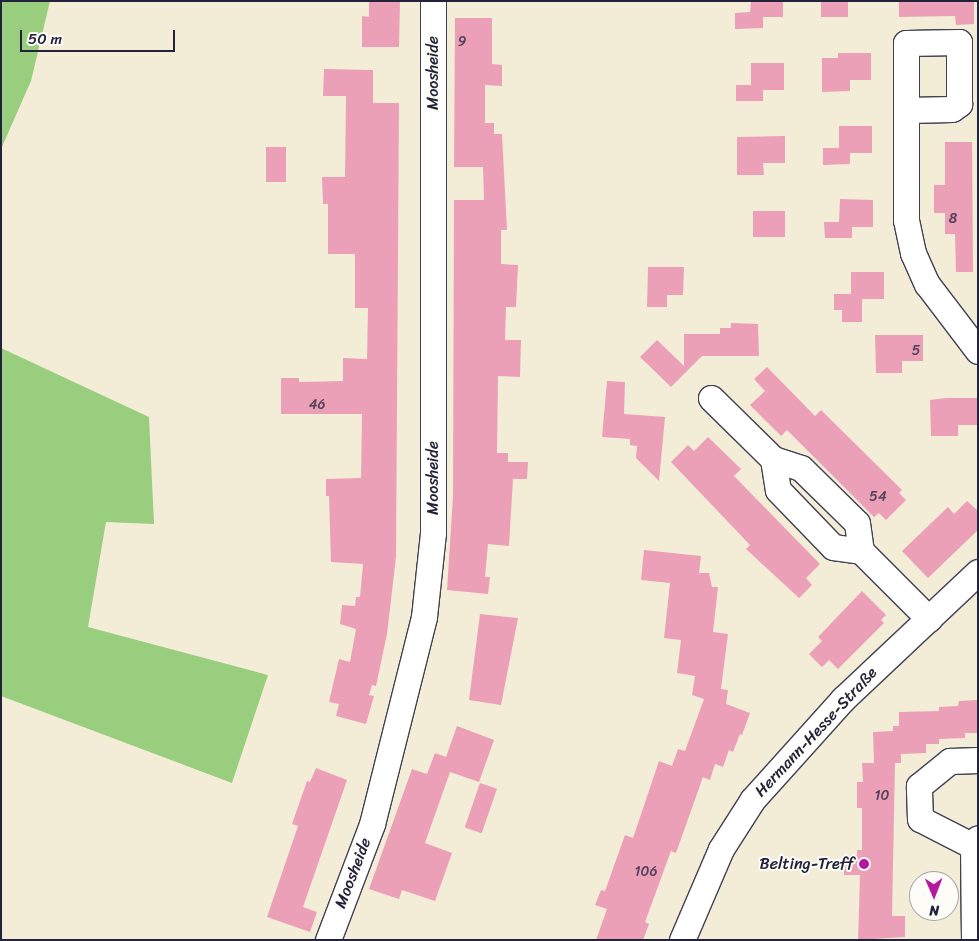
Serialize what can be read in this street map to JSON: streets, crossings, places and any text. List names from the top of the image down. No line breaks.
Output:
{"streets":{"street":["Moosheide","Hermann-Hesse-Straße"]},"places":["Belting-Treff"],"house_numbers":["9","8","5","46","54","10","106"],"scale_bar":"50 m","north":"bottom"}
